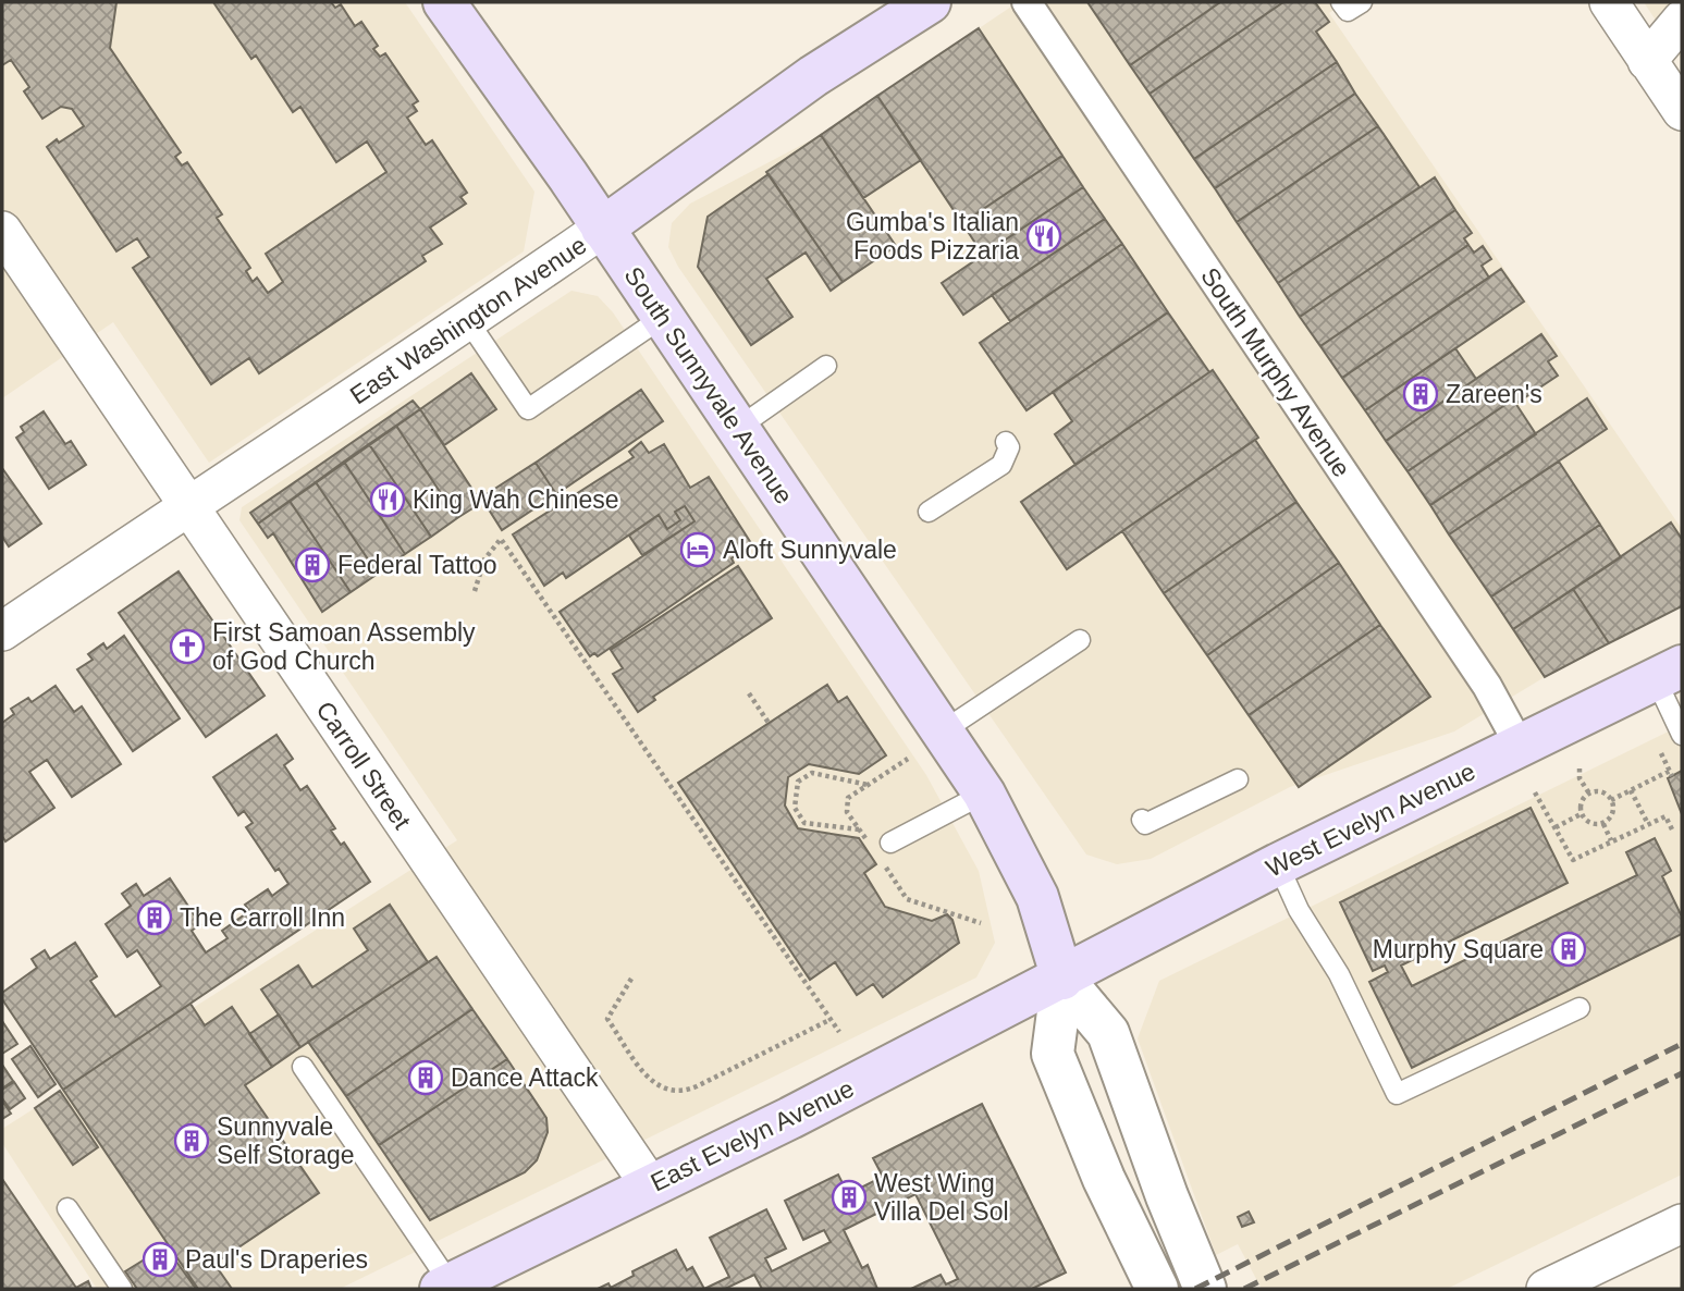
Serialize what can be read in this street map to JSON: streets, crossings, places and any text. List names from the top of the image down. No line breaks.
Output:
{"streets":{"main road":["East Washington Avenue","South Sunnyvale Avenue","West Evelyn Avenue","East Evelyn Avenue"],"street":["South Murphy Avenue","Carroll Street"]},"crossings":[["East Washington Avenue","South Sunnyvale Avenue"],["East Washington Avenue","Carroll Street"],["South Murphy Avenue","West Evelyn Avenue"],["South Sunnyvale Avenue","West Evelyn Avenue"],["South Sunnyvale Avenue","East Evelyn Avenue"],["Carroll Street","East Evelyn Avenue"],["West Evelyn Avenue","East Evelyn Avenue"]],"places":{"restaurant":["Gumba's Italian Foods Pizzaria","King Wah Chinese"],"building":["Zareen's","Federal Tattoo","The Carroll Inn","Murphy Square","Dance Attack","Sunnyvale Self Storage","West Wing Villa Del Sol","Paul's Draperies"],"hotel":["Aloft Sunnyvale"],"church":["First Samoan Assembly of God Church"]}}
